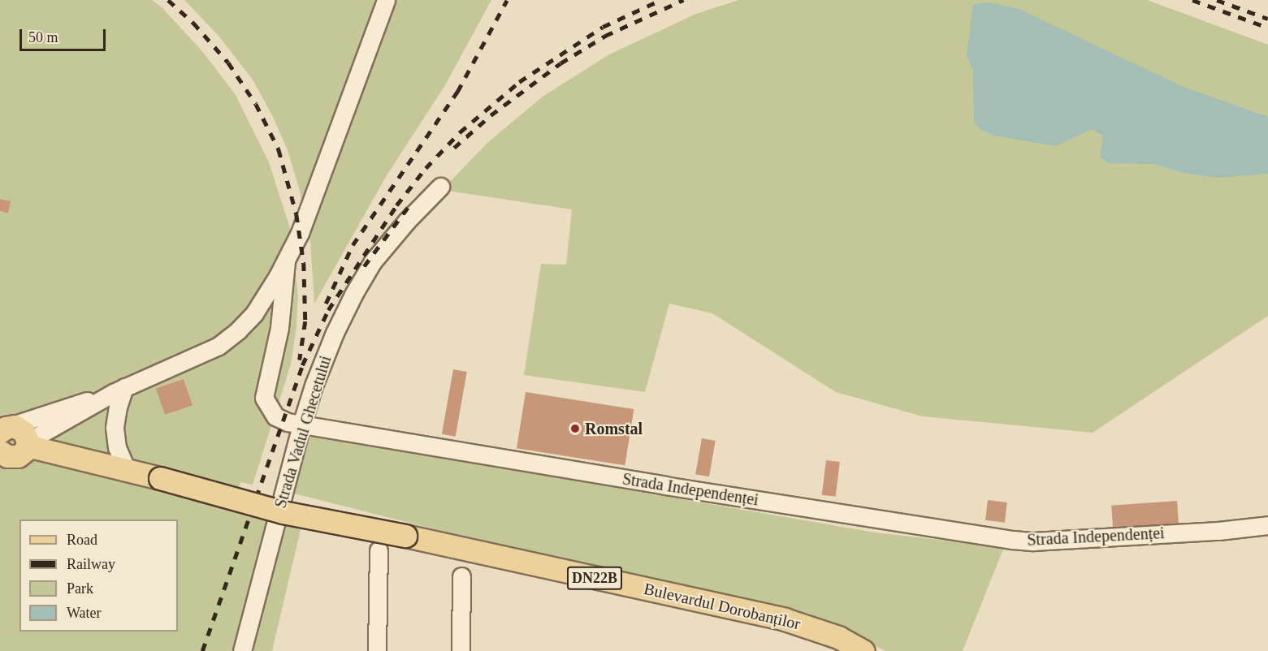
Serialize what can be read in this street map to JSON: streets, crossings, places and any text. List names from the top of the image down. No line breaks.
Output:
{"streets":{"main road":["DN22B","Bulevardul Dorobanților"],"street":["Strada Vadul Ghecetului","Strada Independenței"]},"crossings":[["Strada Vadul Ghecetului","Strada Independenței"],["DN22B","Bulevardul Dorobanților"]],"places":["Romstal"],"legend":["Road","Railway","Park","Water"],"scale_bar":"50 m"}
